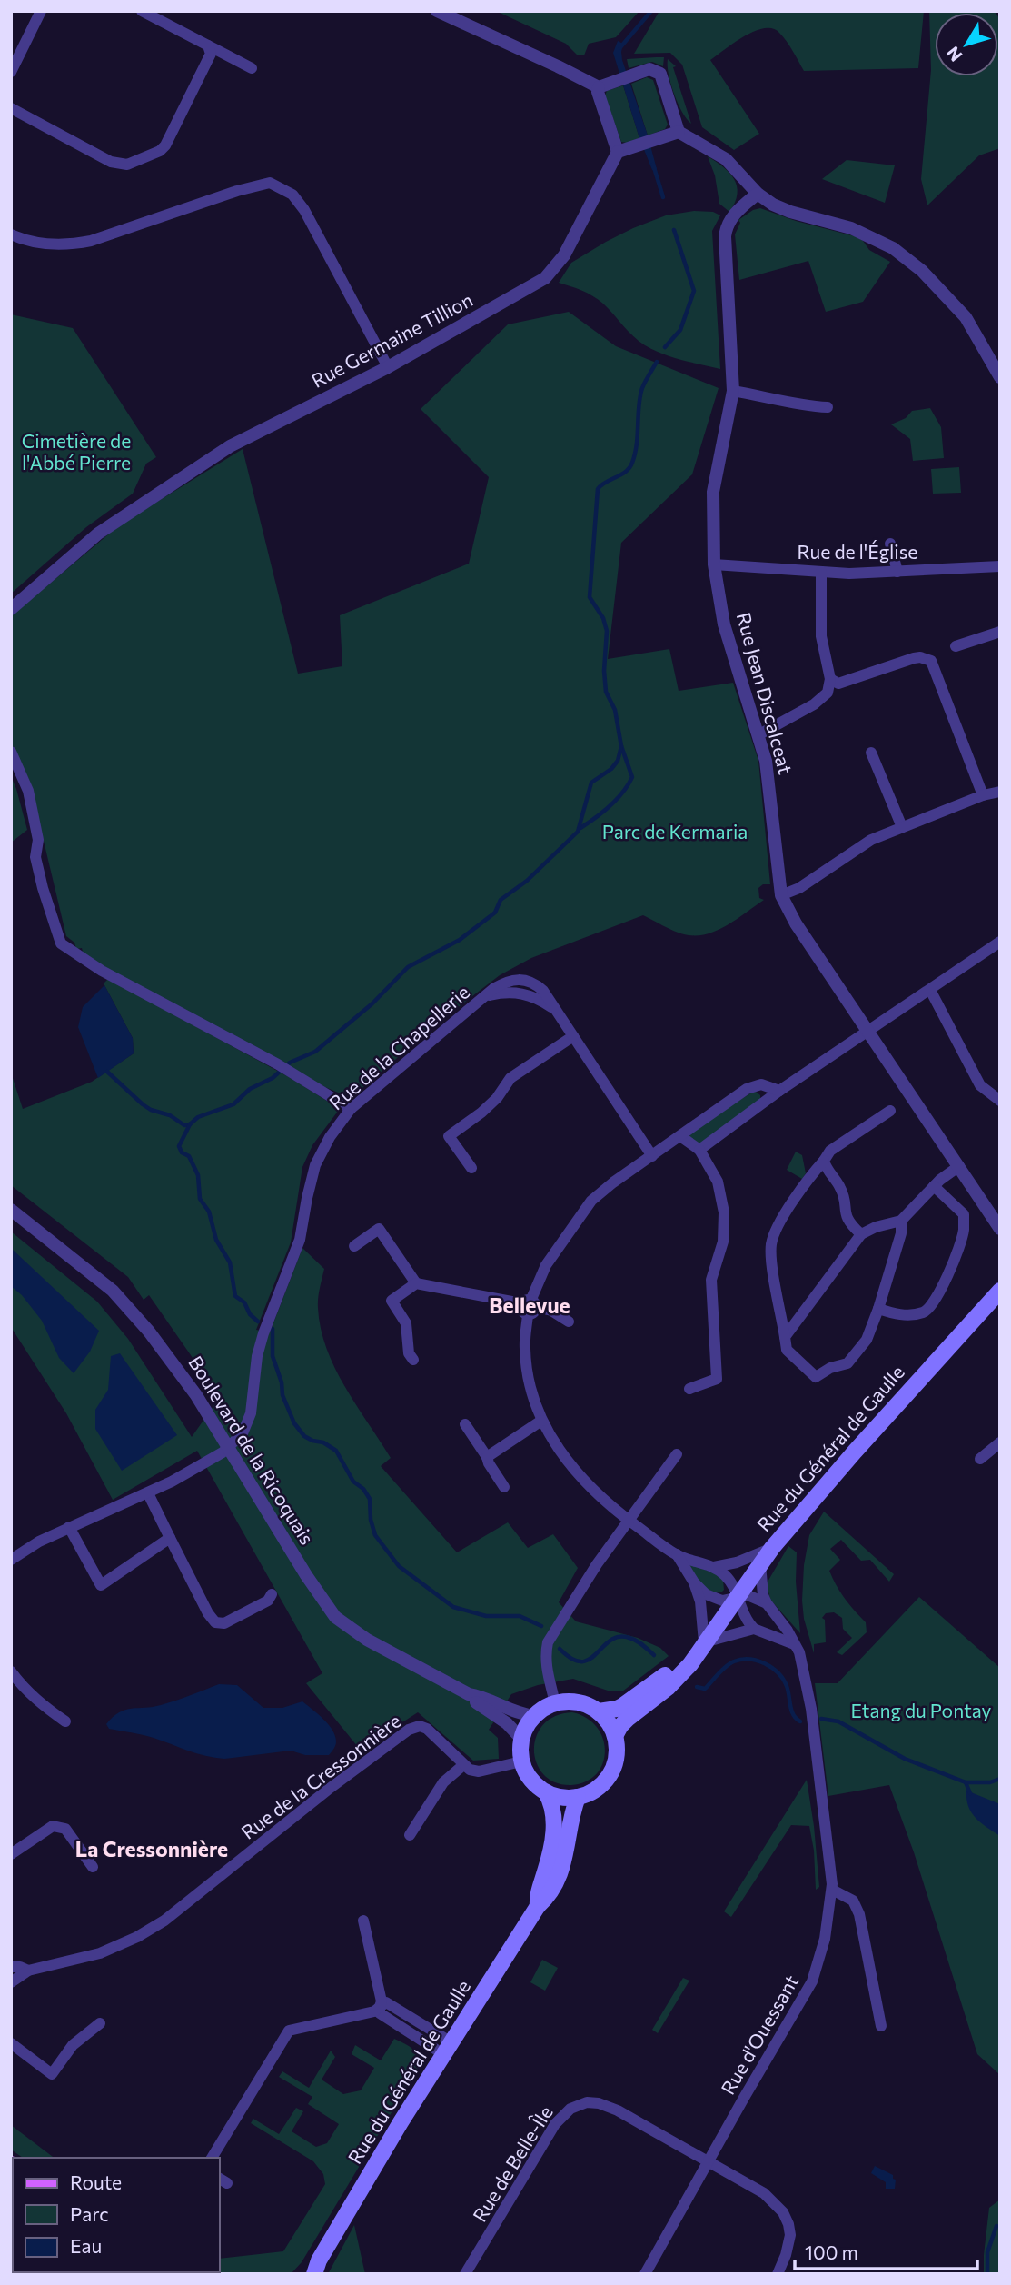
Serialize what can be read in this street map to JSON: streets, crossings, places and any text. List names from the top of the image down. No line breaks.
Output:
{"streets":{"main road":["Rue du Général de Gaulle"],"street":["Rue Germaine Tillion","Rue de l'Église","Rue Jean Discalceat","Rue de la Chapellerie","Boulevard de la Ricoquais","Rue de la Cressonnière","Rue d'Ouessant","Rue de Belle-Île"]},"crossings":[["Rue de l'Église","Rue Jean Discalceat"],["Rue de la Chapellerie","Boulevard de la Ricoquais"],["Rue du Général de Gaulle","Boulevard de la Ricoquais"],["Rue du Général de Gaulle","Rue d'Ouessant"],["Rue d'Ouessant","Rue de Belle-Île"]],"districts":["Bellevue","La Cressonnière"],"parks":["Cimetière de l'Abbé Pierre","Parc de Kermaria","Etang du Pontay"],"legend":["Route","Parc","Eau"],"scale_bar":"100 m","north":"bottom left"}
